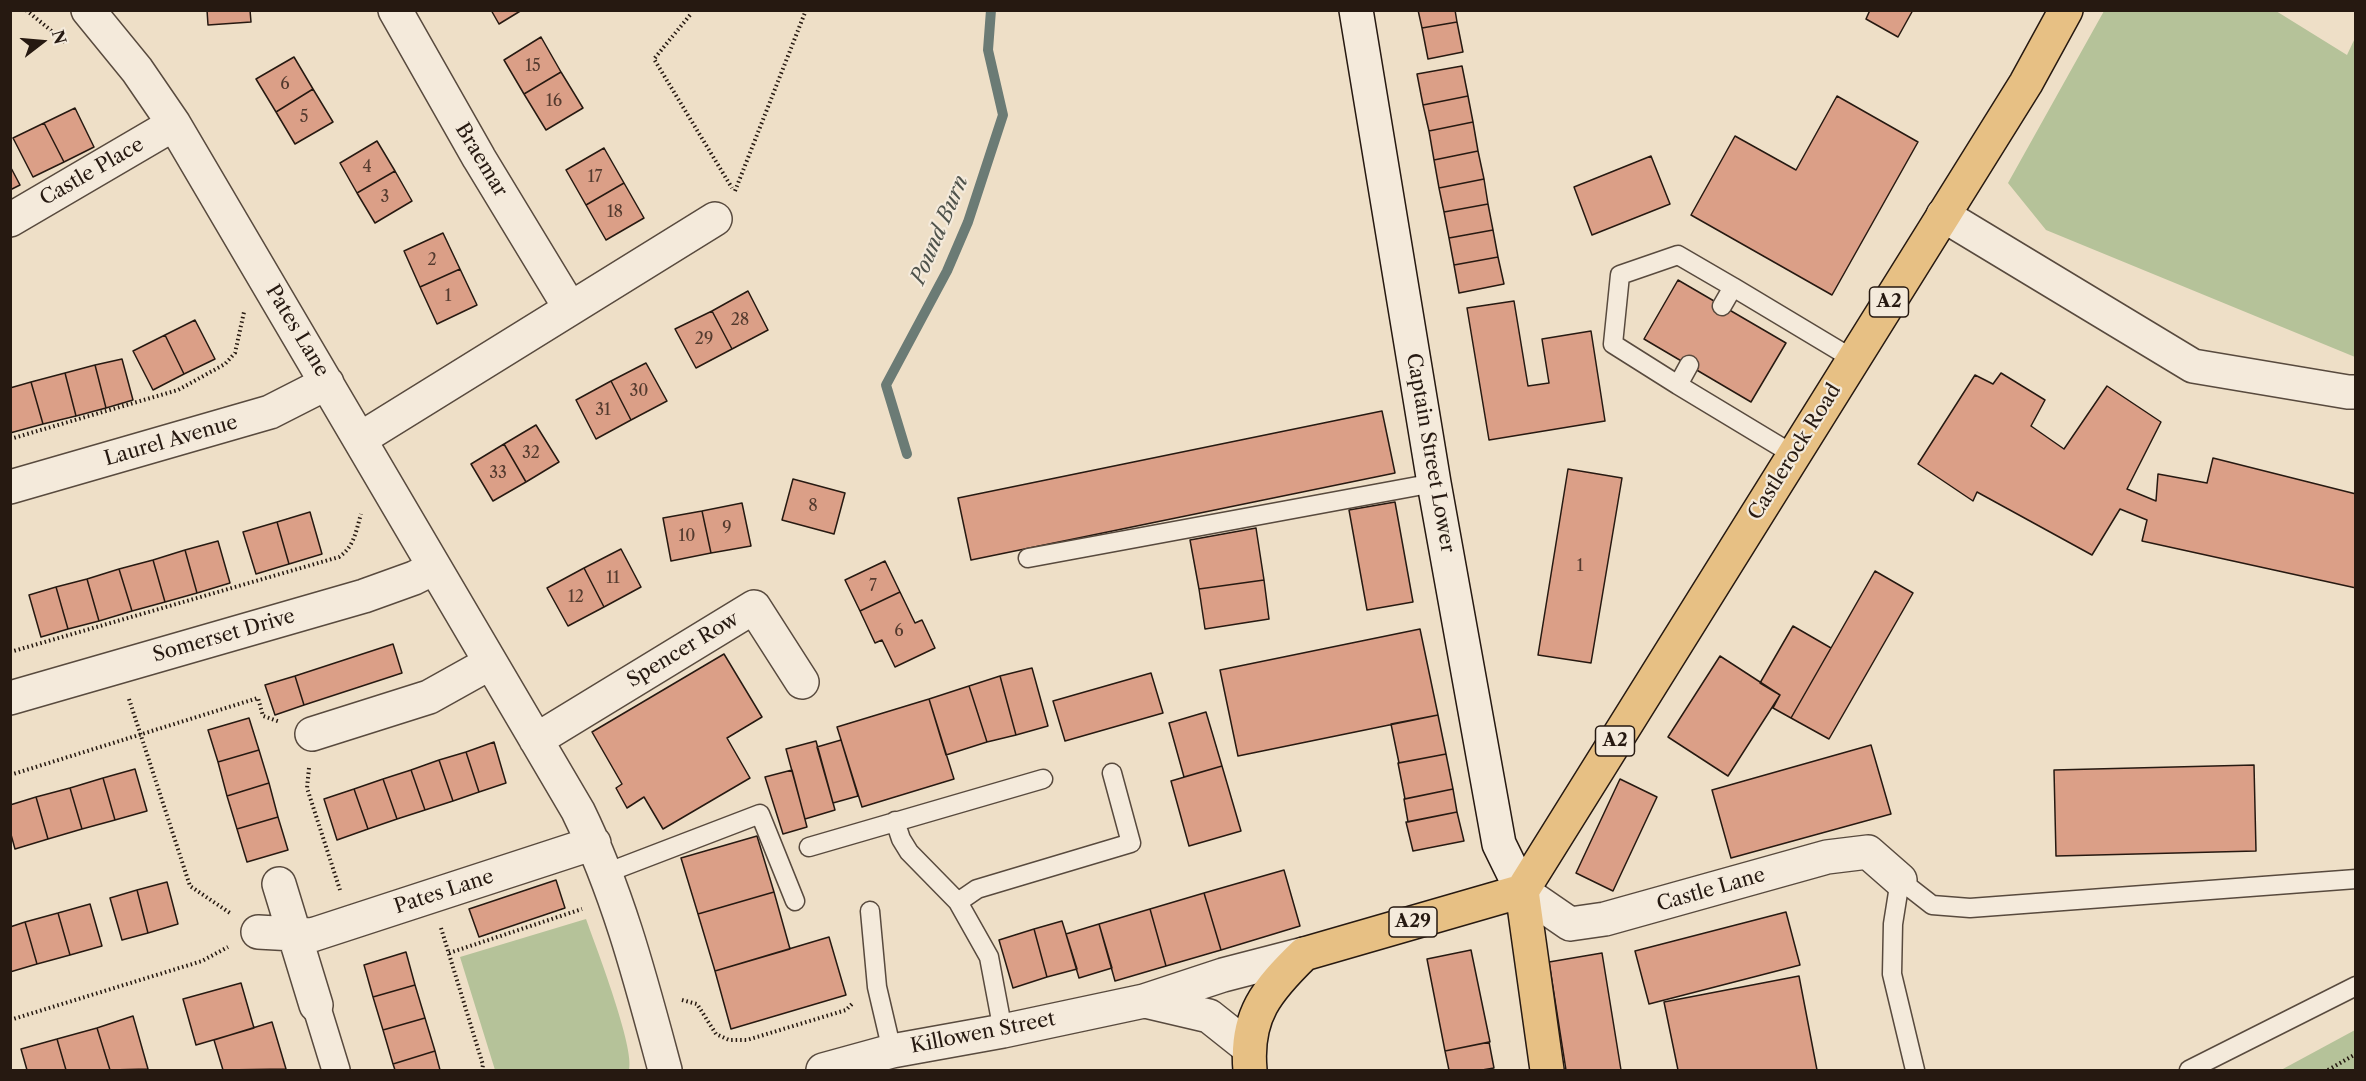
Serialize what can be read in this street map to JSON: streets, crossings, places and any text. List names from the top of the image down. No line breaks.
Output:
{"streets":{"main road":["A2","Castlerock Road","A29","Killowen Street"],"street":["Braemar","Castle Place","Pates Lane","Laurel Avenue","Captain Street Lower","Somerset Drive","Spencer Row","Castle Lane"]},"crossings":[["Castle Place","Pates Lane"],["Pates Lane","Laurel Avenue"],["Pates Lane","Somerset Drive"],["Pates Lane","Spencer Row"],["Castlerock Road","Captain Street Lower"],["Castlerock Road","Castle Lane"],["Castlerock Road","Killowen Street"],["Captain Street Lower","Castle Lane"],["Captain Street Lower","Killowen Street"],["Castle Lane","Killowen Street"]],"water":["Pound Burn"],"house_numbers":["15","6","16","5","4","17","3","18","2","1","28","29","30","31","32","33","8","9","10","1","11","7","12","6"],"north":"right"}
